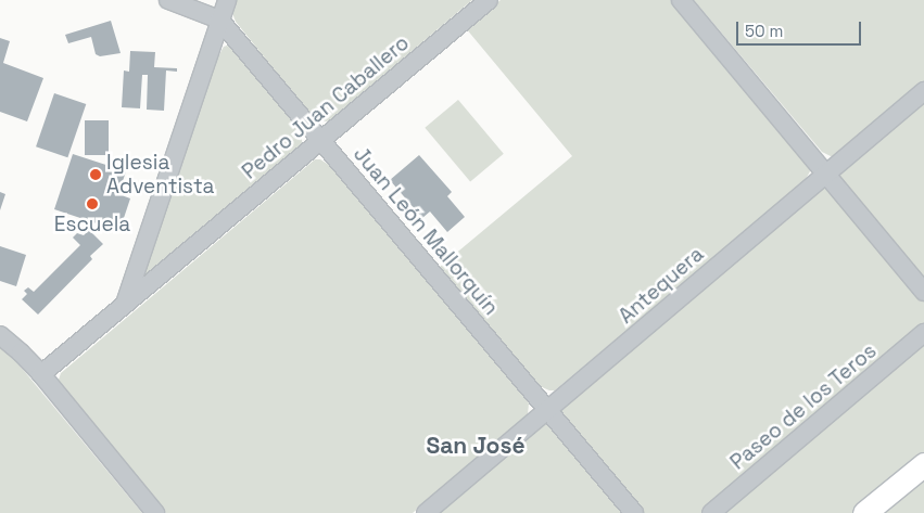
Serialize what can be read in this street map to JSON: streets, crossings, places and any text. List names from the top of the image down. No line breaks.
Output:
{"streets":{"street":["Pedro Juan Caballero","Juan León Mallorquín","Antequera","Paseo de los Teros"]},"crossings":[["Pedro Juan Caballero","Juan León Mallorquín"],["Juan León Mallorquín","Antequera"]],"districts":["San José"],"places":["Iglesia Adventista","Escuela"],"scale_bar":"50 m"}
